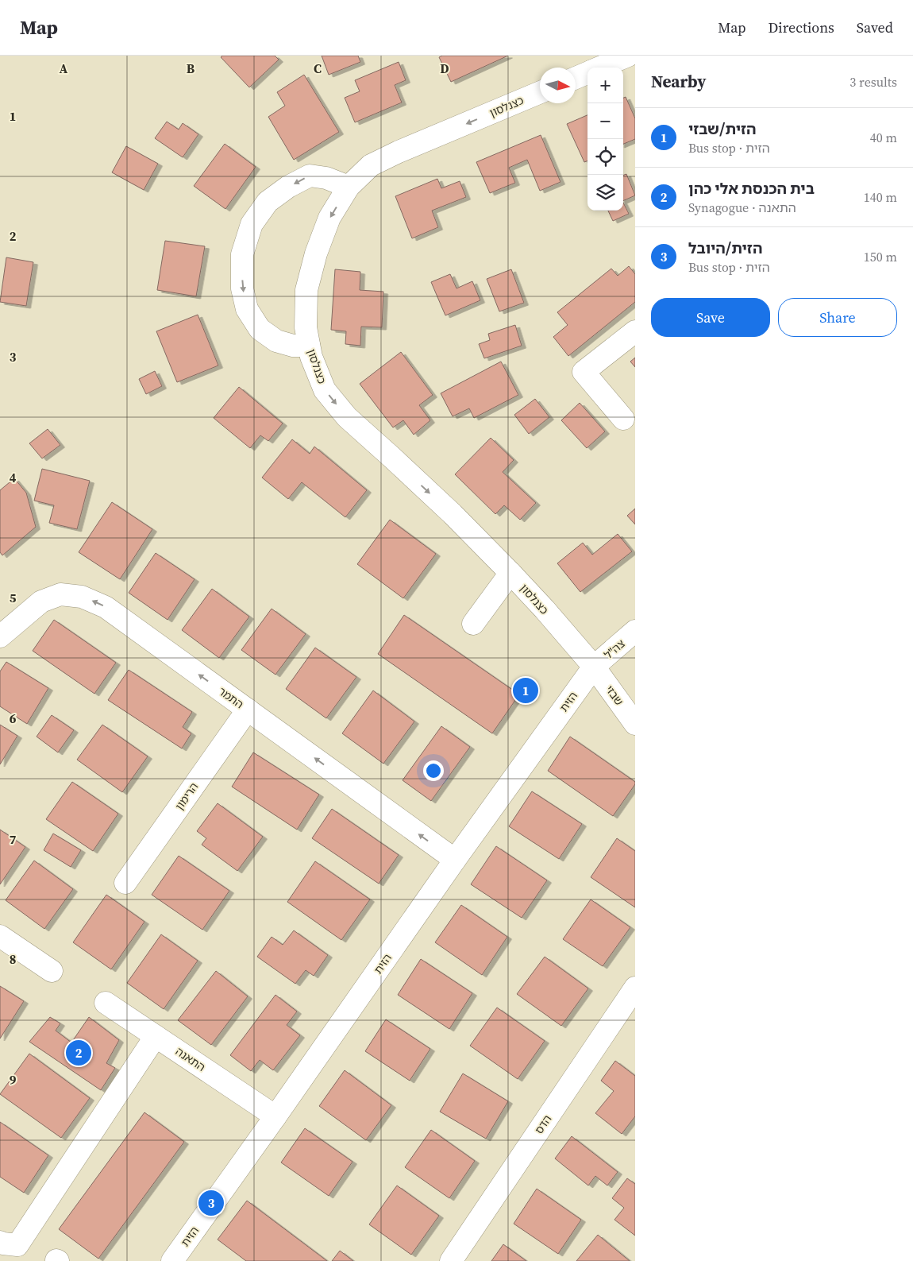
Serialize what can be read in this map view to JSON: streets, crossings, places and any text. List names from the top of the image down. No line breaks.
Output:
{"streets":{"street":["כצנלסון","צה\"ל","שבזי","התמר","הזית","הרימון","התאנה","הדס"]},"crossings":[["כצנלסון","צה\"ל"],["כצנלסון","שבזי"],["כצנלסון","הזית"],["צה\"ל","שבזי"],["צה\"ל","הזית"],["שבזי","הזית"],["התמר","הזית"],["התמר","הרימון"],["הזית","התאנה"]],"one_way":["התמר"],"north":"right","page":{"header":"Map","nav":["Map","Directions","Saved"],"heading":["Nearby","3 results"],"map_buttons":["+","−"],"list":[{"mark":"1","name":"הזית/שבזי","note":"Bus stop · הזית","value":"40 m"},{"mark":"2","name":"בית הכנסת אלי כהן","note":"Synagogue · התאנה","value":"140 m"},{"mark":"3","name":"הזית/היובל","note":"Bus stop · הזית","value":"150 m"}],"buttons":["Save","Share"],"pins":["1","2","3"]},"grid":{"columns":["A","B","C","D"],"rows":["1","2","3","4","5","6","7","8","9"]}}
